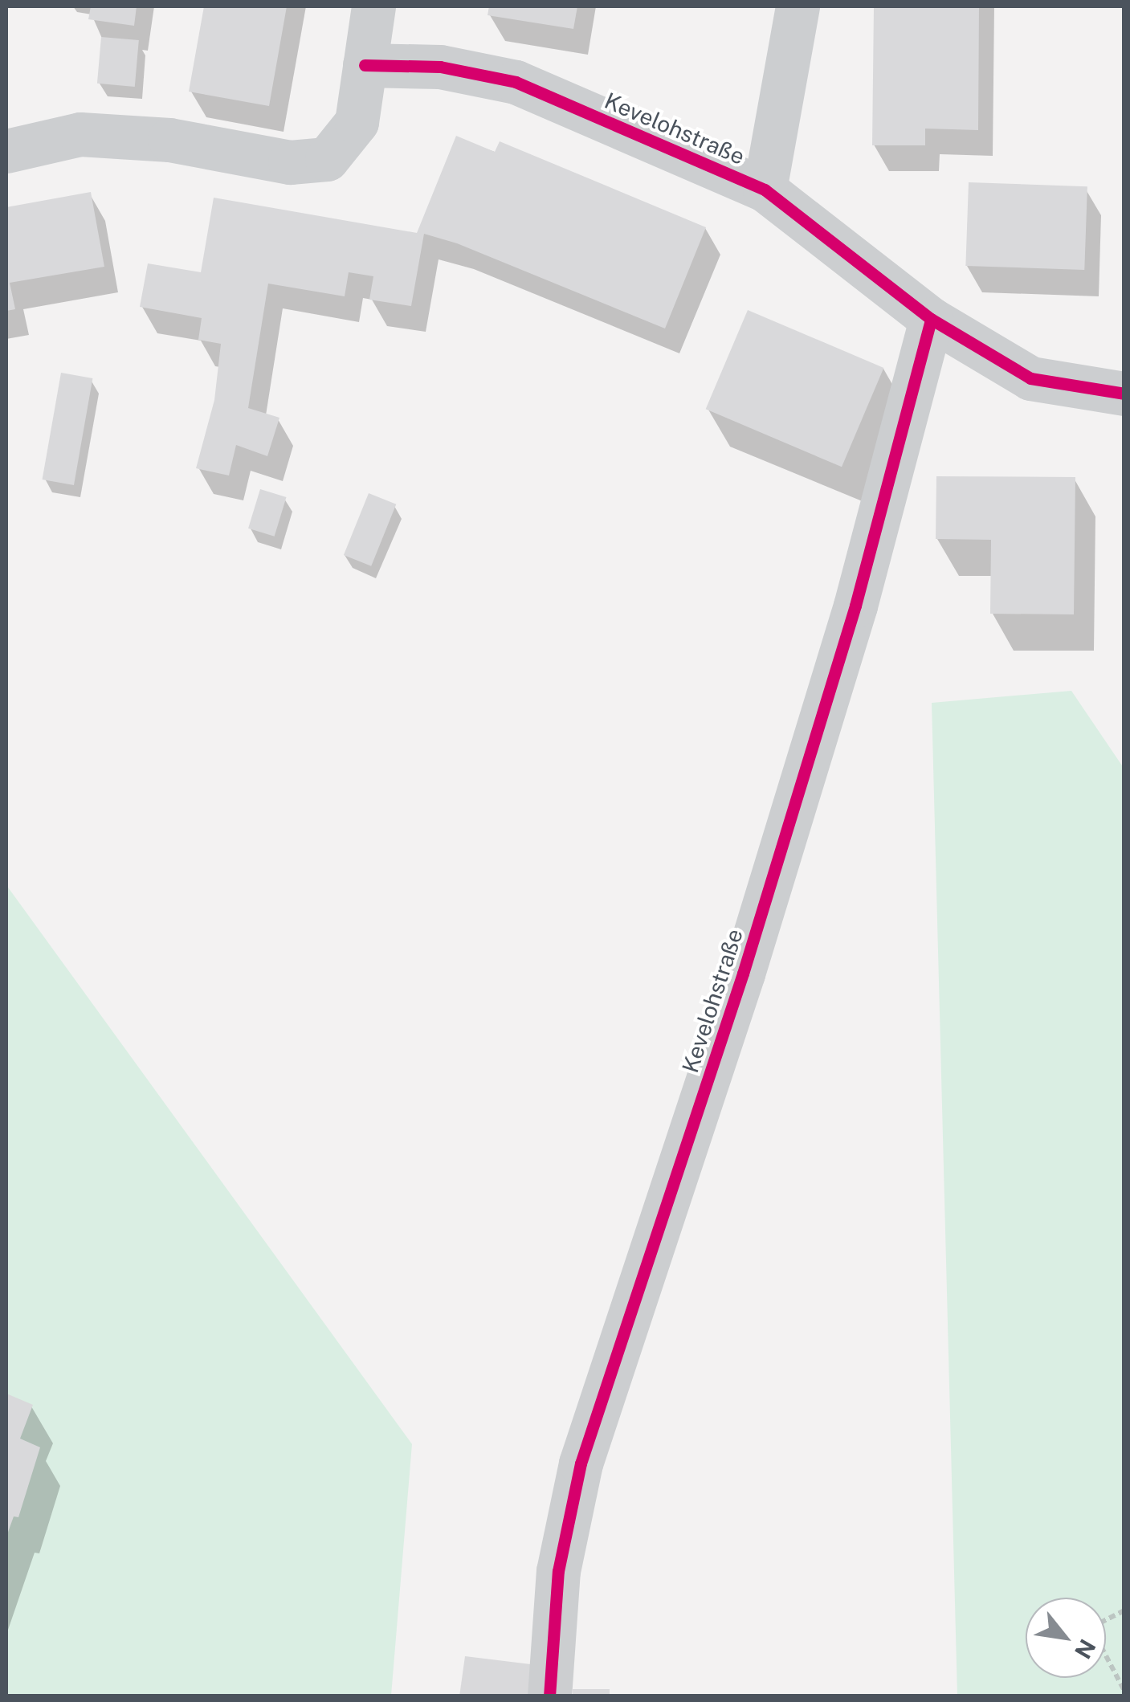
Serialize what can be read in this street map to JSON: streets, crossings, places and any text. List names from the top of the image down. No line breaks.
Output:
{"streets":{"street":["Kevelohstraße"]},"north":"bottom right"}
